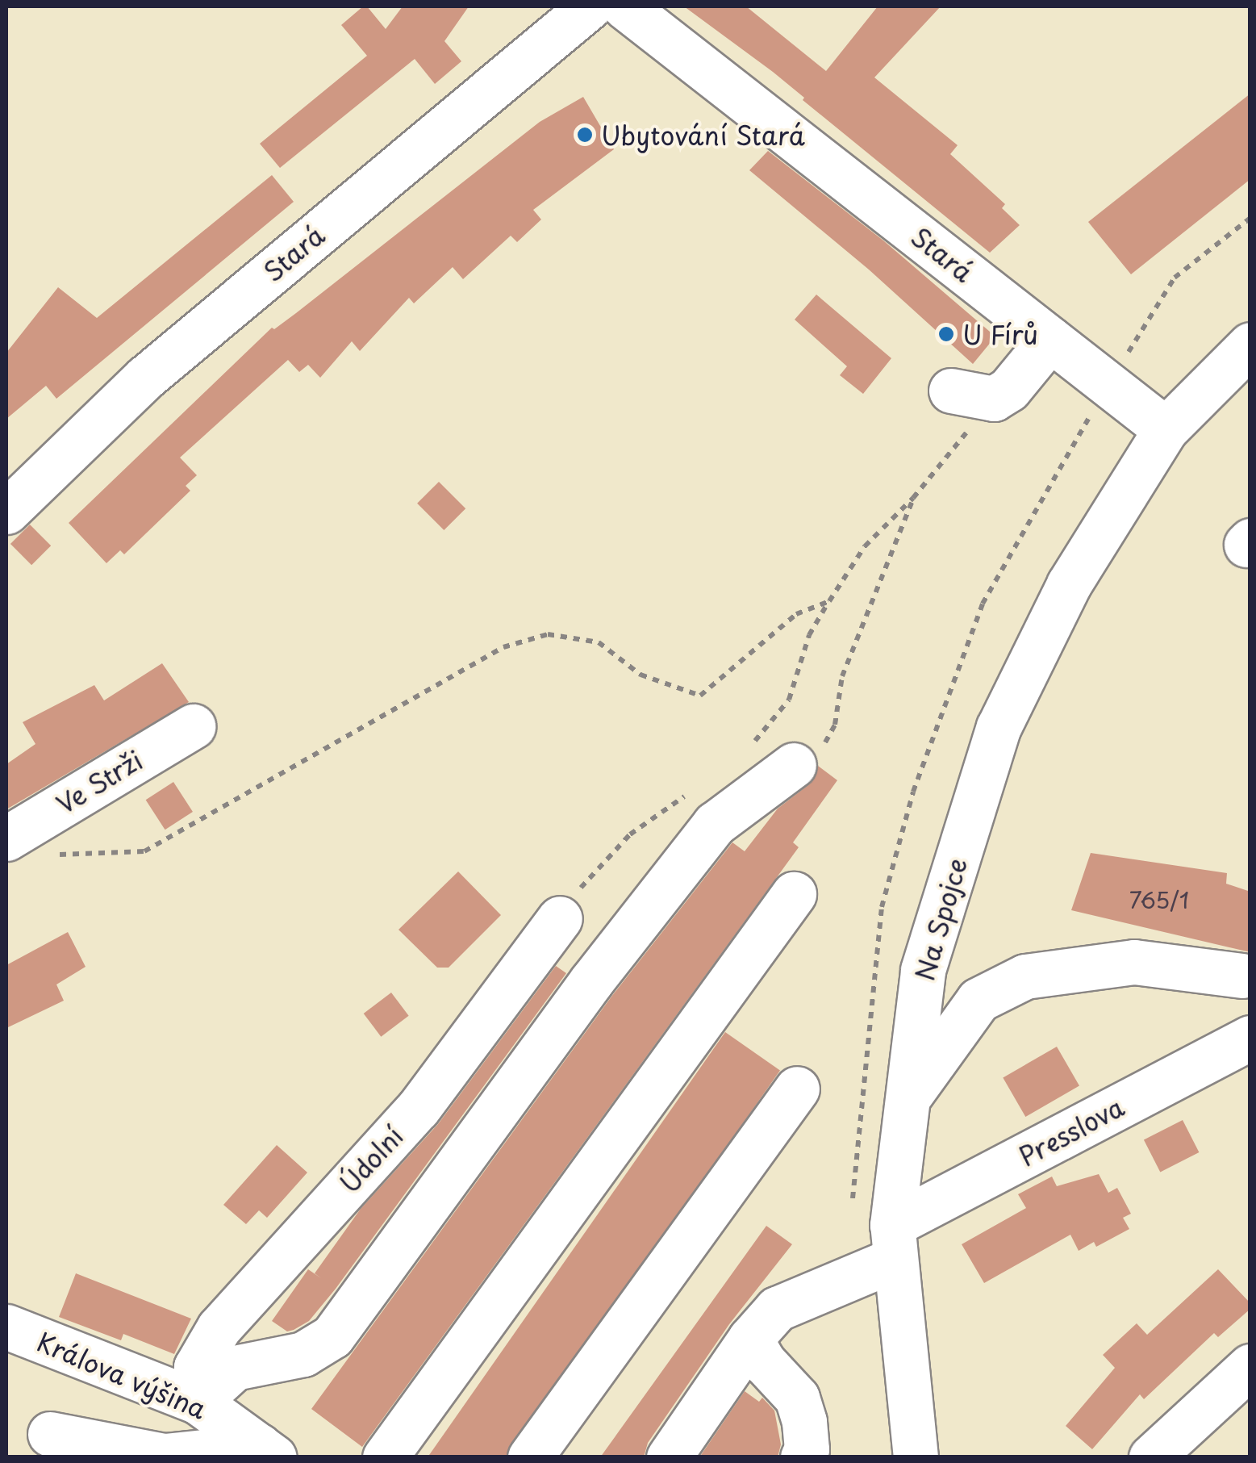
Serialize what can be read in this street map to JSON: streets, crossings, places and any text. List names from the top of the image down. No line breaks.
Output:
{"streets":{"street":["Stará","Ve Strži","Na Spojce","Presslova","Údolní","Králova výšina"]},"crossings":[["Stará","Na Spojce"],["Na Spojce","Presslova"],["Údolní","Králova výšina"]],"places":["Ubytování Stará","U Fírů"],"house_numbers":["765/1"]}
